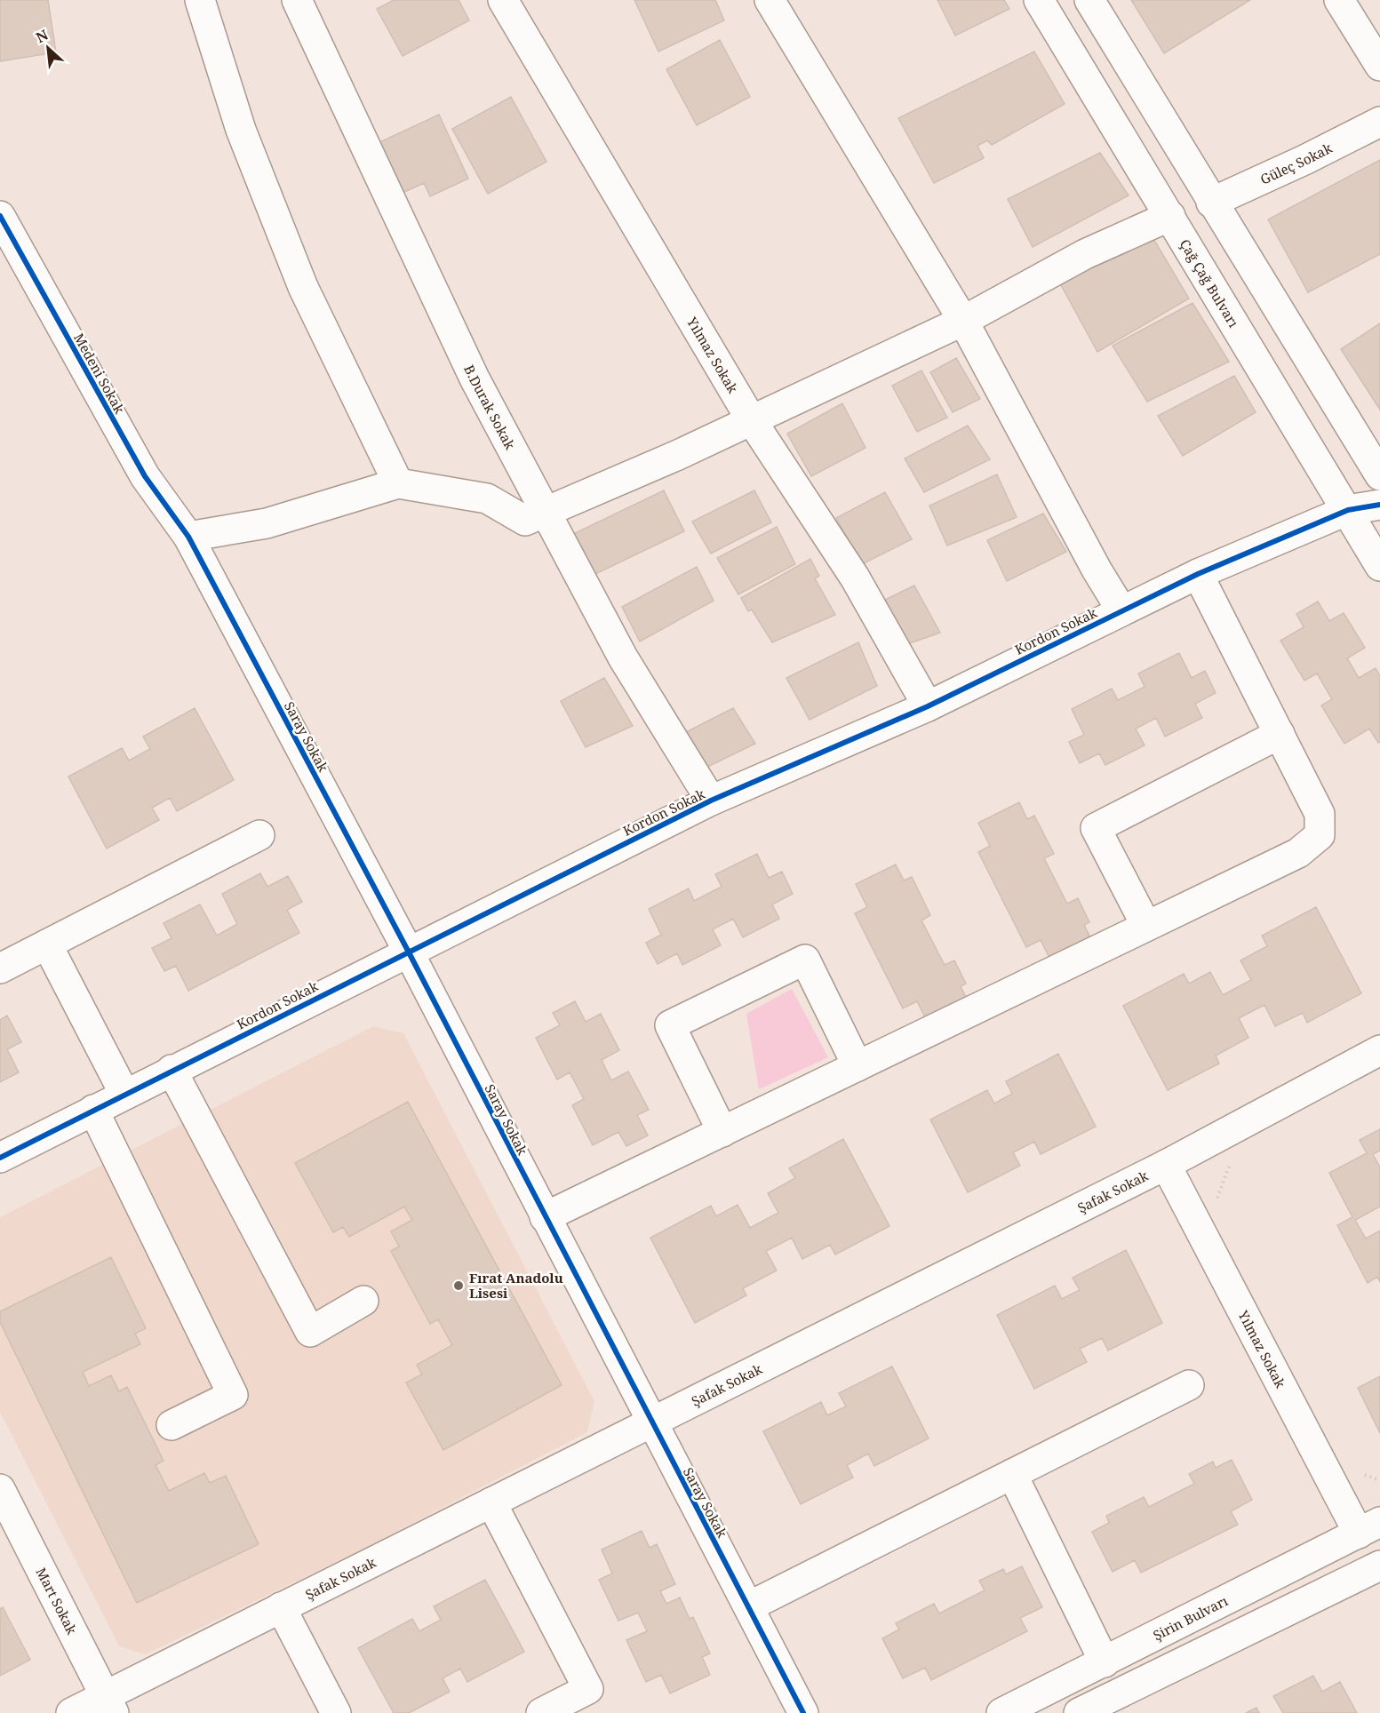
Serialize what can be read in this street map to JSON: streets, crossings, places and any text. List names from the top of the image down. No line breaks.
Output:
{"streets":{"street":["Güleç Sokak","Çağ Çağ Bulvarı","Yılmaz Sokak","Medeni Sokak","B.Durak Sokak","Kordon Sokak","Saray Sokak","Şafak Sokak","Mart Sokak","Şirin Bulvarı"]},"crossings":[["Çağ Çağ Bulvarı","Kordon Sokak"],["Yılmaz Sokak","Kordon Sokak"],["Yılmaz Sokak","Şafak Sokak"],["Yılmaz Sokak","Şirin Bulvarı"],["Medeni Sokak","Saray Sokak"],["B.Durak Sokak","Kordon Sokak"],["Kordon Sokak","Saray Sokak"],["Saray Sokak","Şafak Sokak"],["Şafak Sokak","Mart Sokak"]],"places":["Fırat Anadolu Lisesi"],"north":"top left"}
